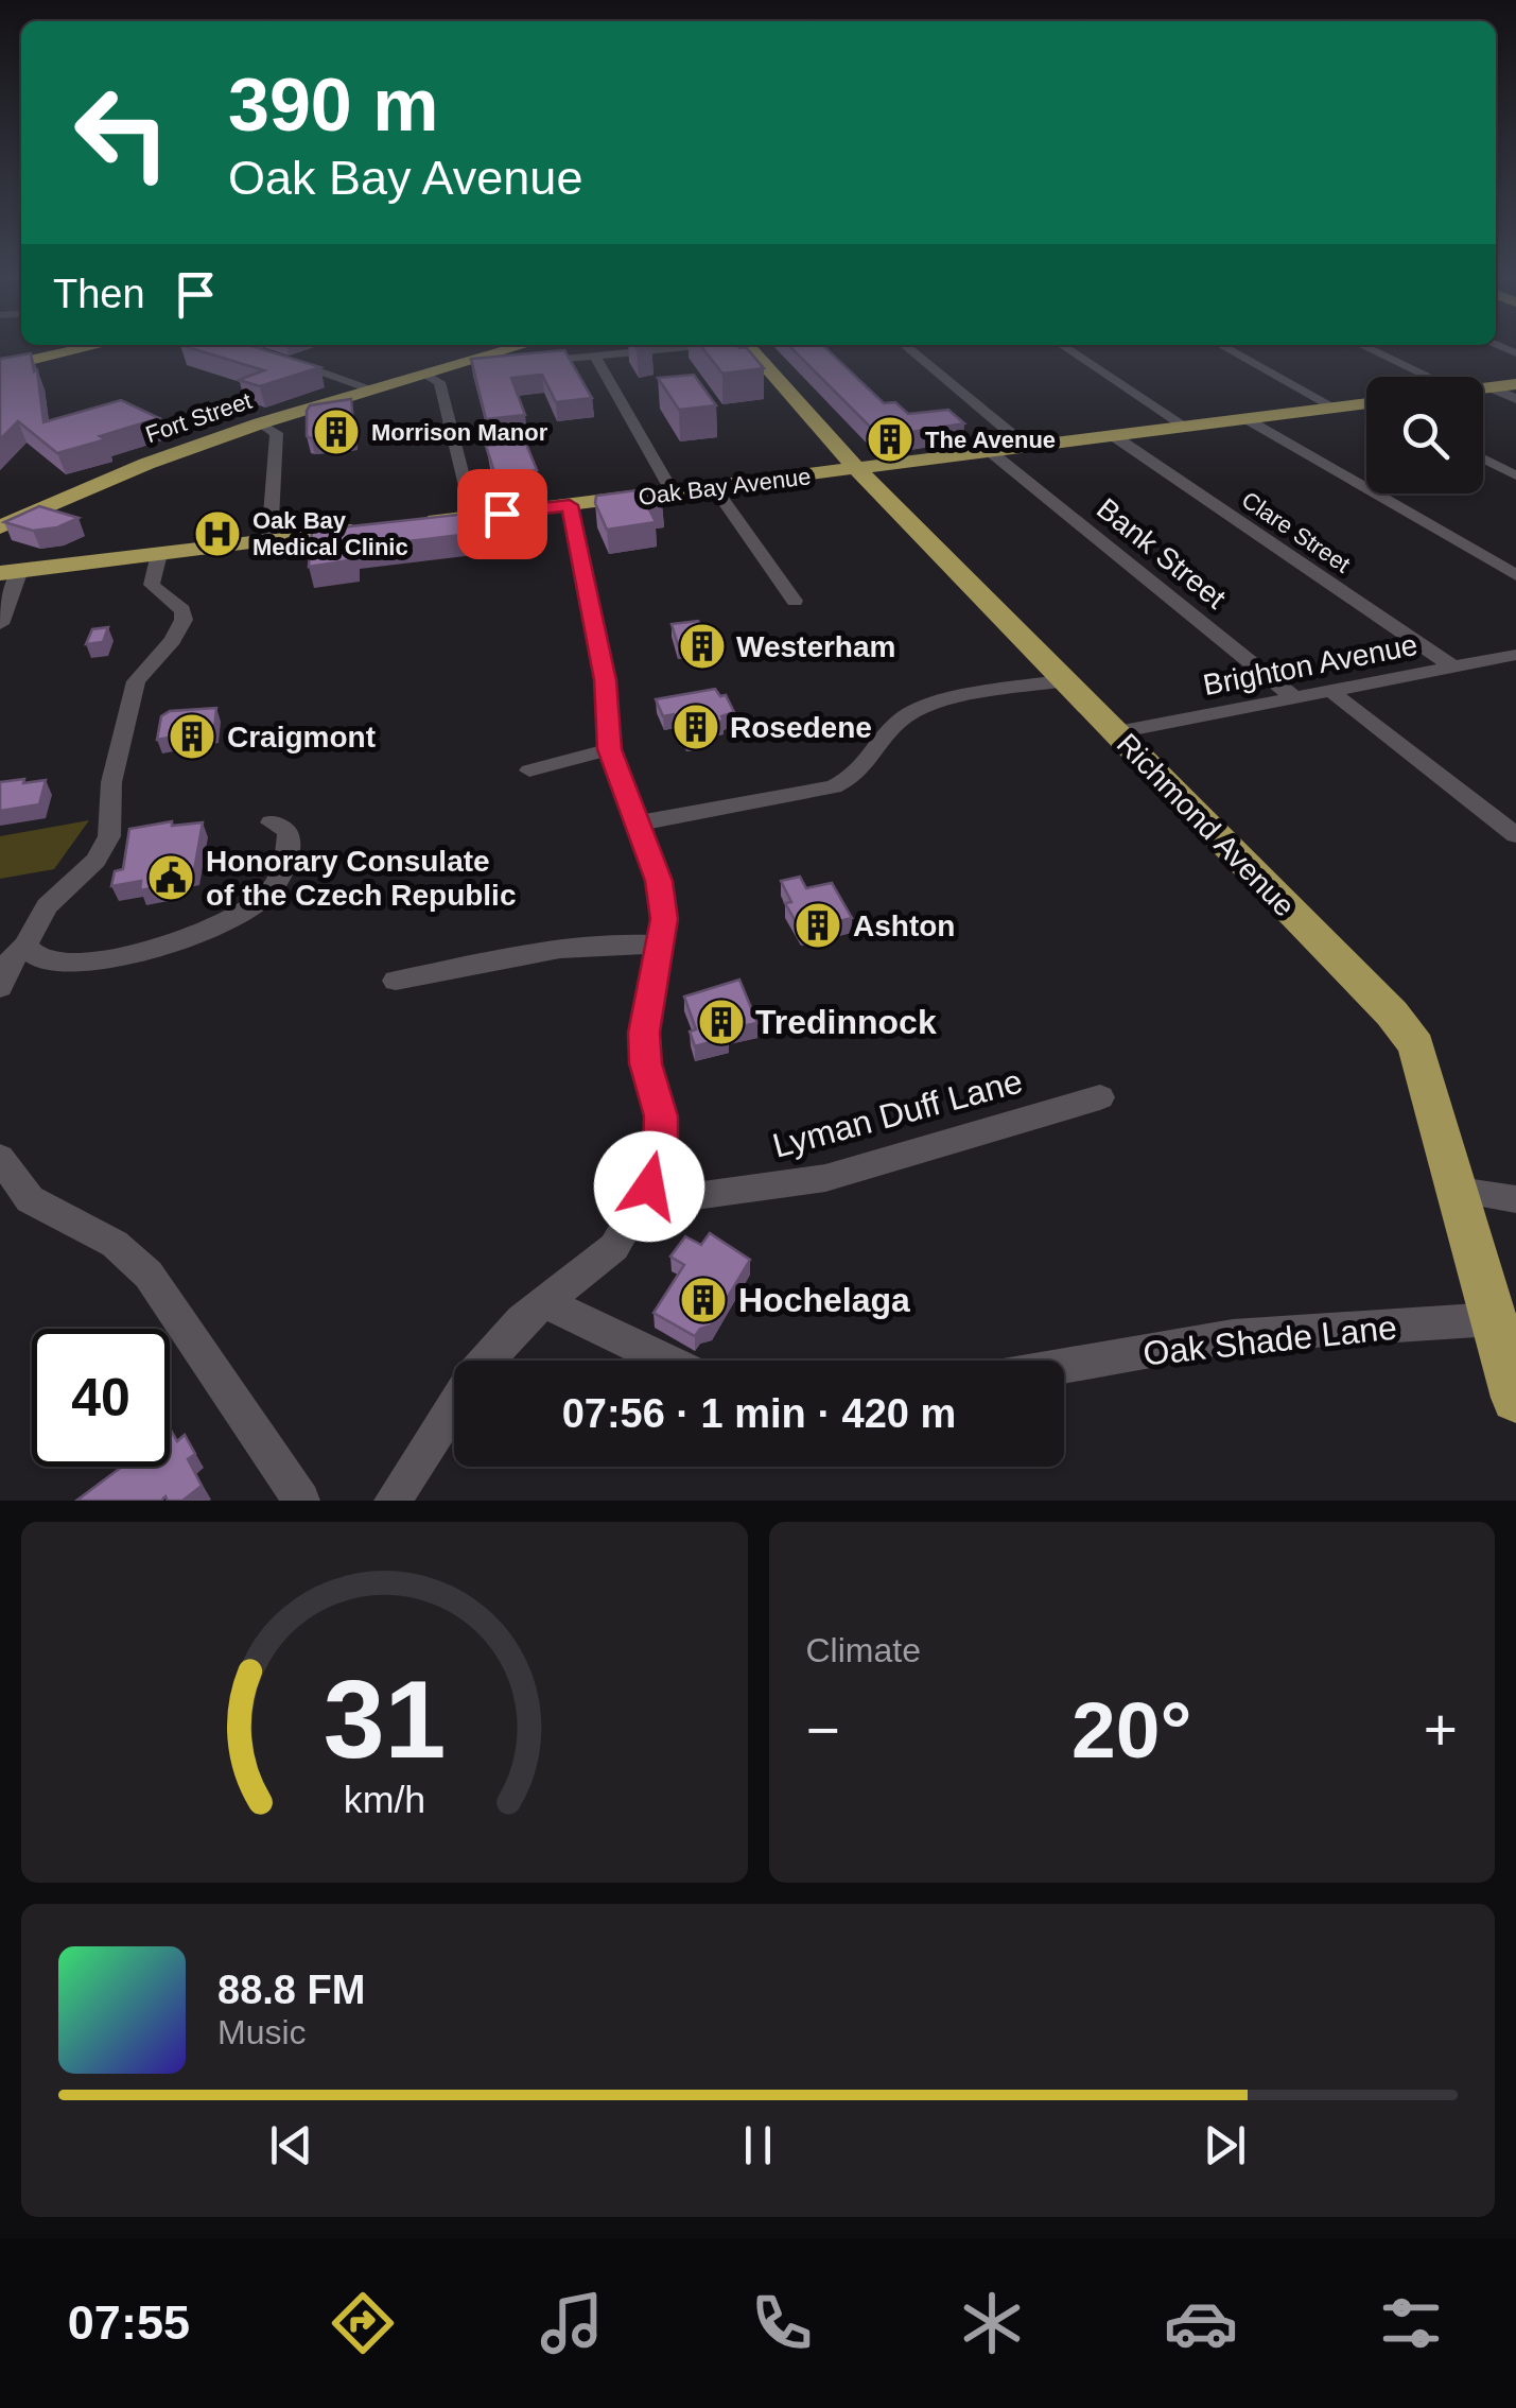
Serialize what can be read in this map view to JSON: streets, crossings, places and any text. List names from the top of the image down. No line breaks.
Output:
{"streets":{"main road":["Fort Street","Oak Bay Avenue","Richmond Avenue"],"street":["Clare Street","Bank Street","Brighton Avenue","Lyman Duff Lane","Oak Shade Lane"]},"crossings":[["Oak Bay Avenue","Clare Street"],["Oak Bay Avenue","Bank Street"],["Oak Bay Avenue","Richmond Avenue"],["Clare Street","Brighton Avenue"],["Bank Street","Brighton Avenue"],["Brighton Avenue","Richmond Avenue"],["Richmond Avenue","Oak Shade Lane"]],"places":{"building":["Morrison Manor","The Avenue","Westerham","Rosedene","Craigmont","Ashton","Tredinnock","Hochelaga"],"hospital":["Oak Bay Medical Clinic"],"public building":["Honorary Consulate of the Czech Republic"]},"page":{"turn":["390 m","Oak Bay Avenue"],"then":"Then","limit":"40","trip":"07:56 · 1 min · 420 m","tile":"Climate","heat":["−","20°","+"],"song":["88.8 FM","Music"],"tabs":"07:55","gauge":["31","km/h"]}}
